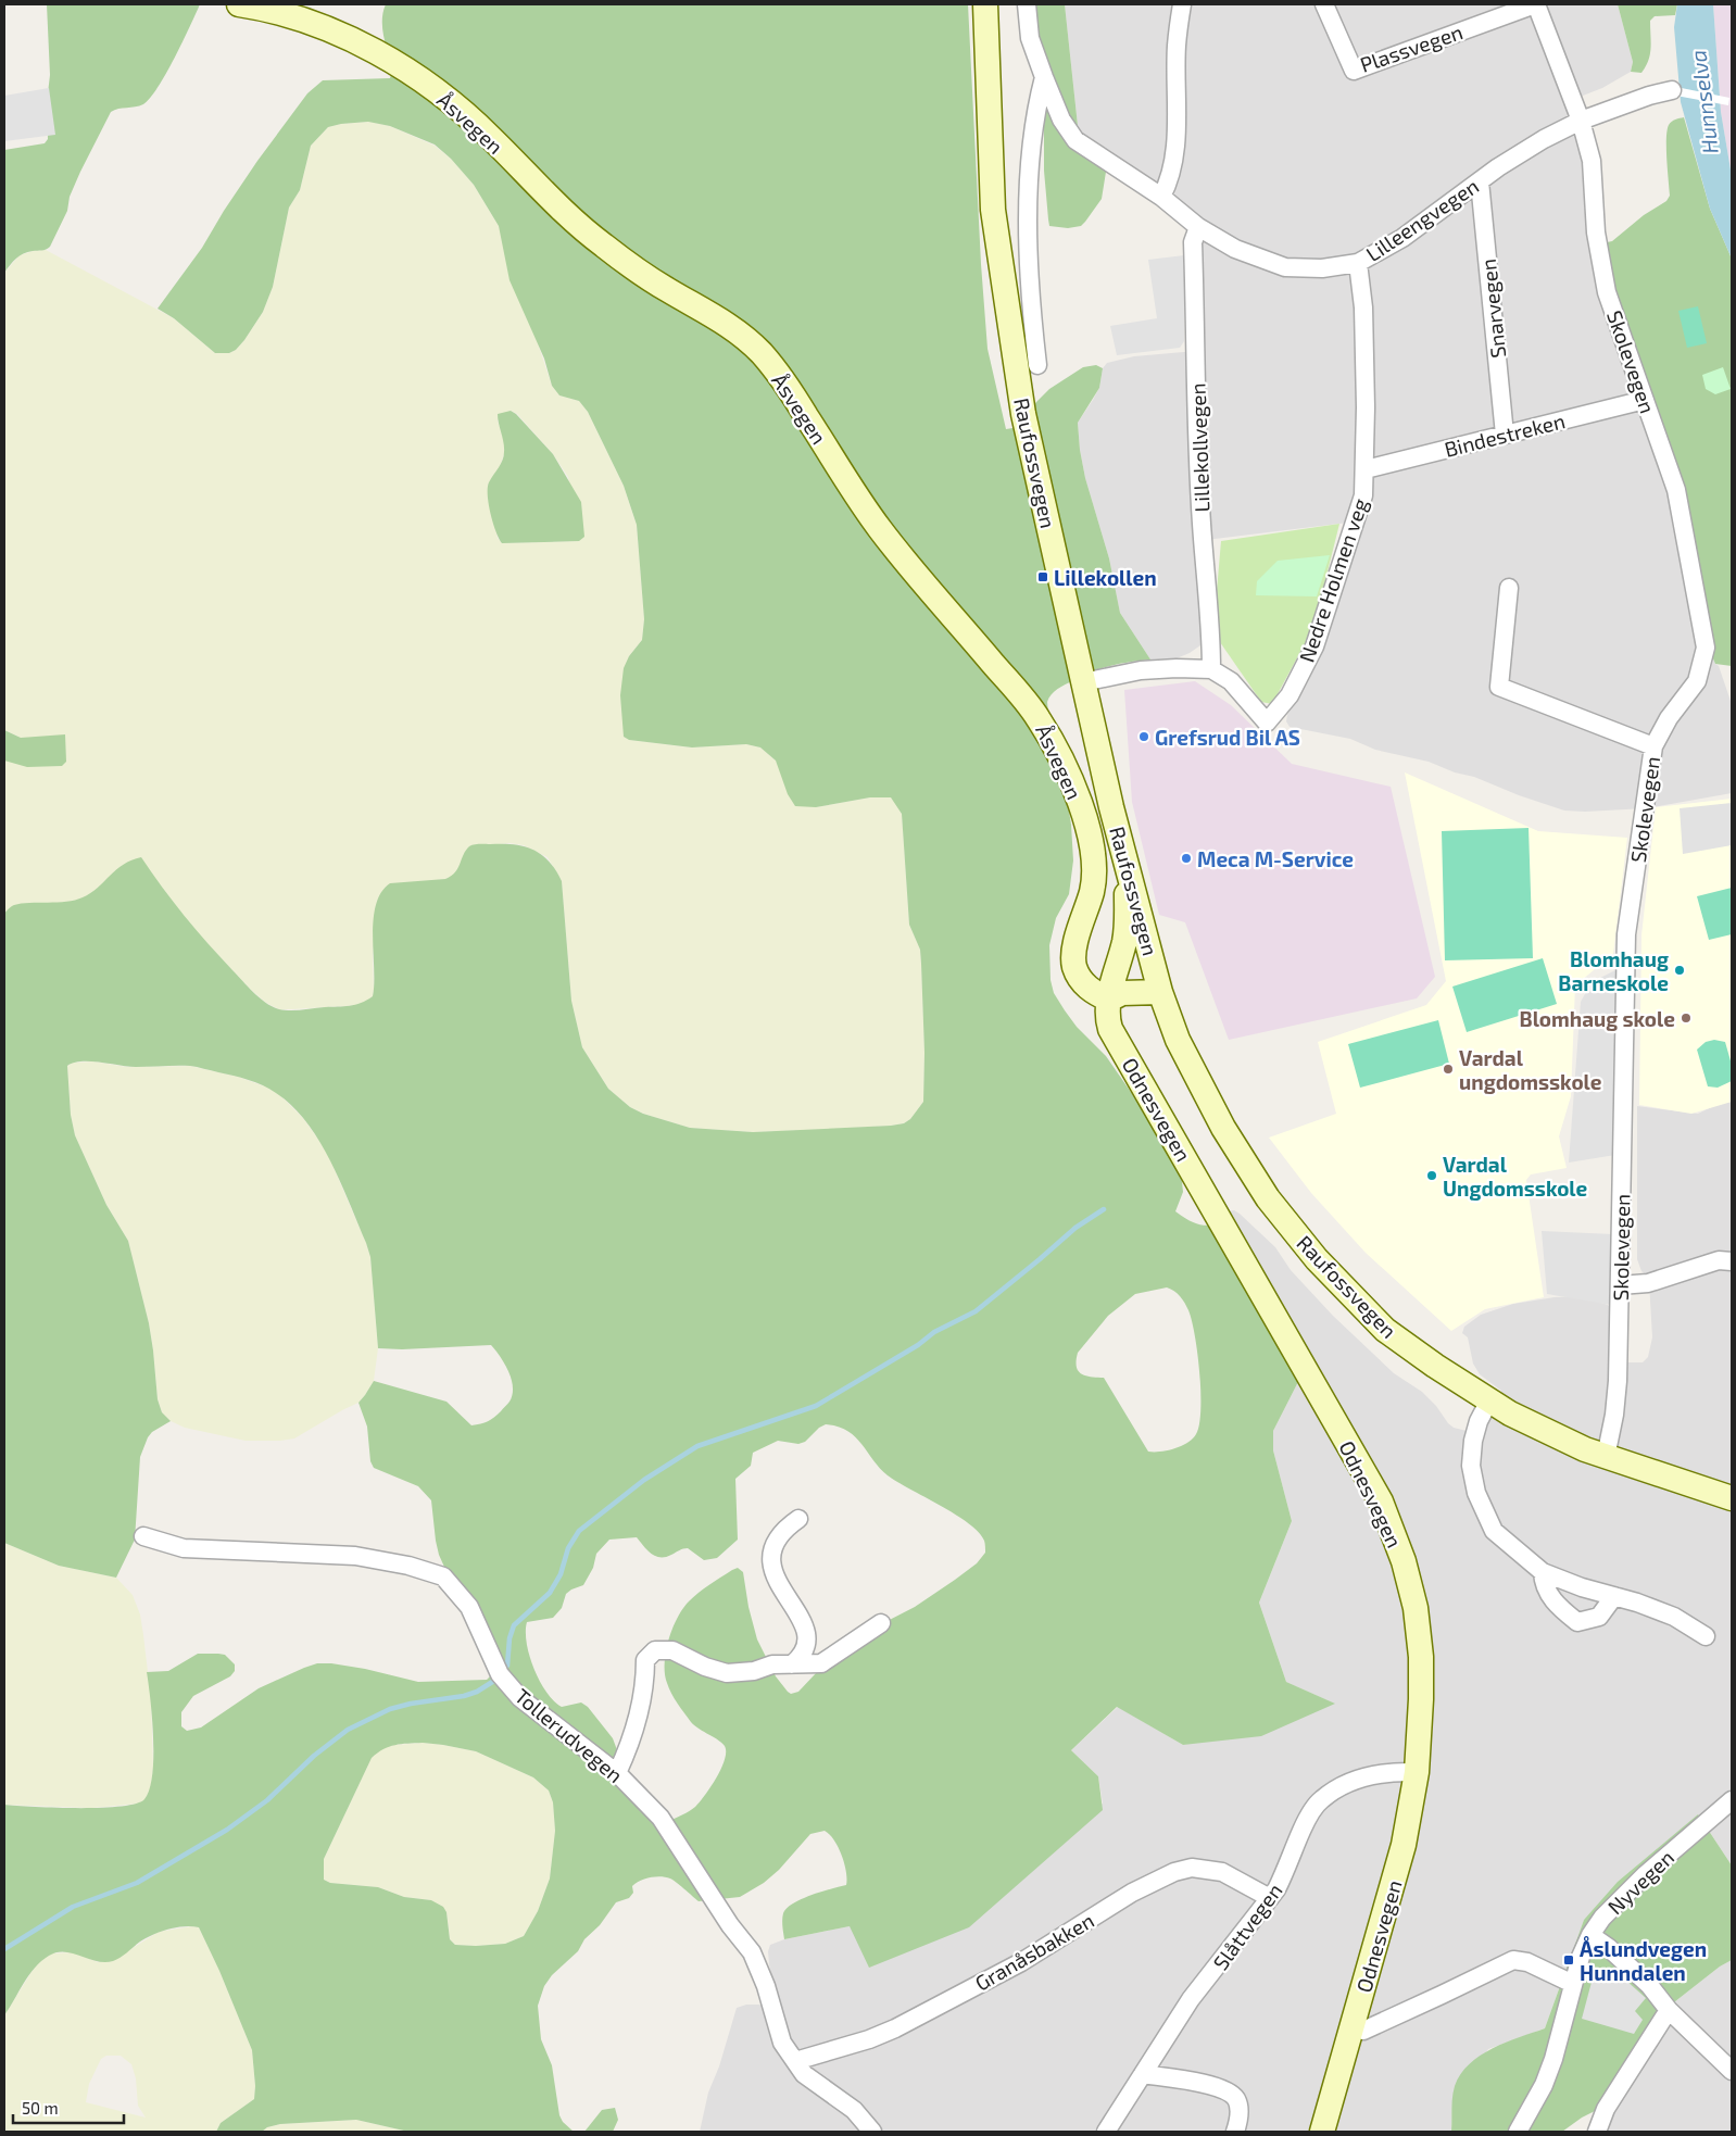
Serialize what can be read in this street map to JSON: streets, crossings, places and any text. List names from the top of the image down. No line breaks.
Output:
{"streets":{"main road":["Åsvegen","Raufossvegen","Odnesvegen"],"street":["Plassvegen","Lilleengvegen","Snarvegen","Skolevegen","Bindestreken","Lillekollvegen","Nedre Holmen veg","Tollerudvegen","Nyvegen","Slåttvegen","Granåsbakken"]},"crossings":[["Plassvegen","Skolevegen"],["Åsvegen","Odnesvegen"],["Lilleengvegen","Snarvegen"],["Lilleengvegen","Skolevegen"],["Lilleengvegen","Lillekollvegen"],["Lilleengvegen","Nedre Holmen veg"],["Snarvegen","Bindestreken"],["Skolevegen","Bindestreken"],["Skolevegen","Raufossvegen"],["Bindestreken","Nedre Holmen veg"],["Lillekollvegen","Nedre Holmen veg"],["Raufossvegen","Odnesvegen"],["Odnesvegen","Slåttvegen"],["Tollerudvegen","Granåsbakken"],["Slåttvegen","Granåsbakken"]],"water":["Hunnselva"],"places":{"transit":["Lillekollen","Åslundvegen Hunndalen"],"other":["Grefsrud Bil AS","Meca M-Service","Blomhaug Barneskole","Blomhaug skole","Vardal ungdomsskole","Vardal Ungdomsskole"]},"scale_bar":"50 m"}
